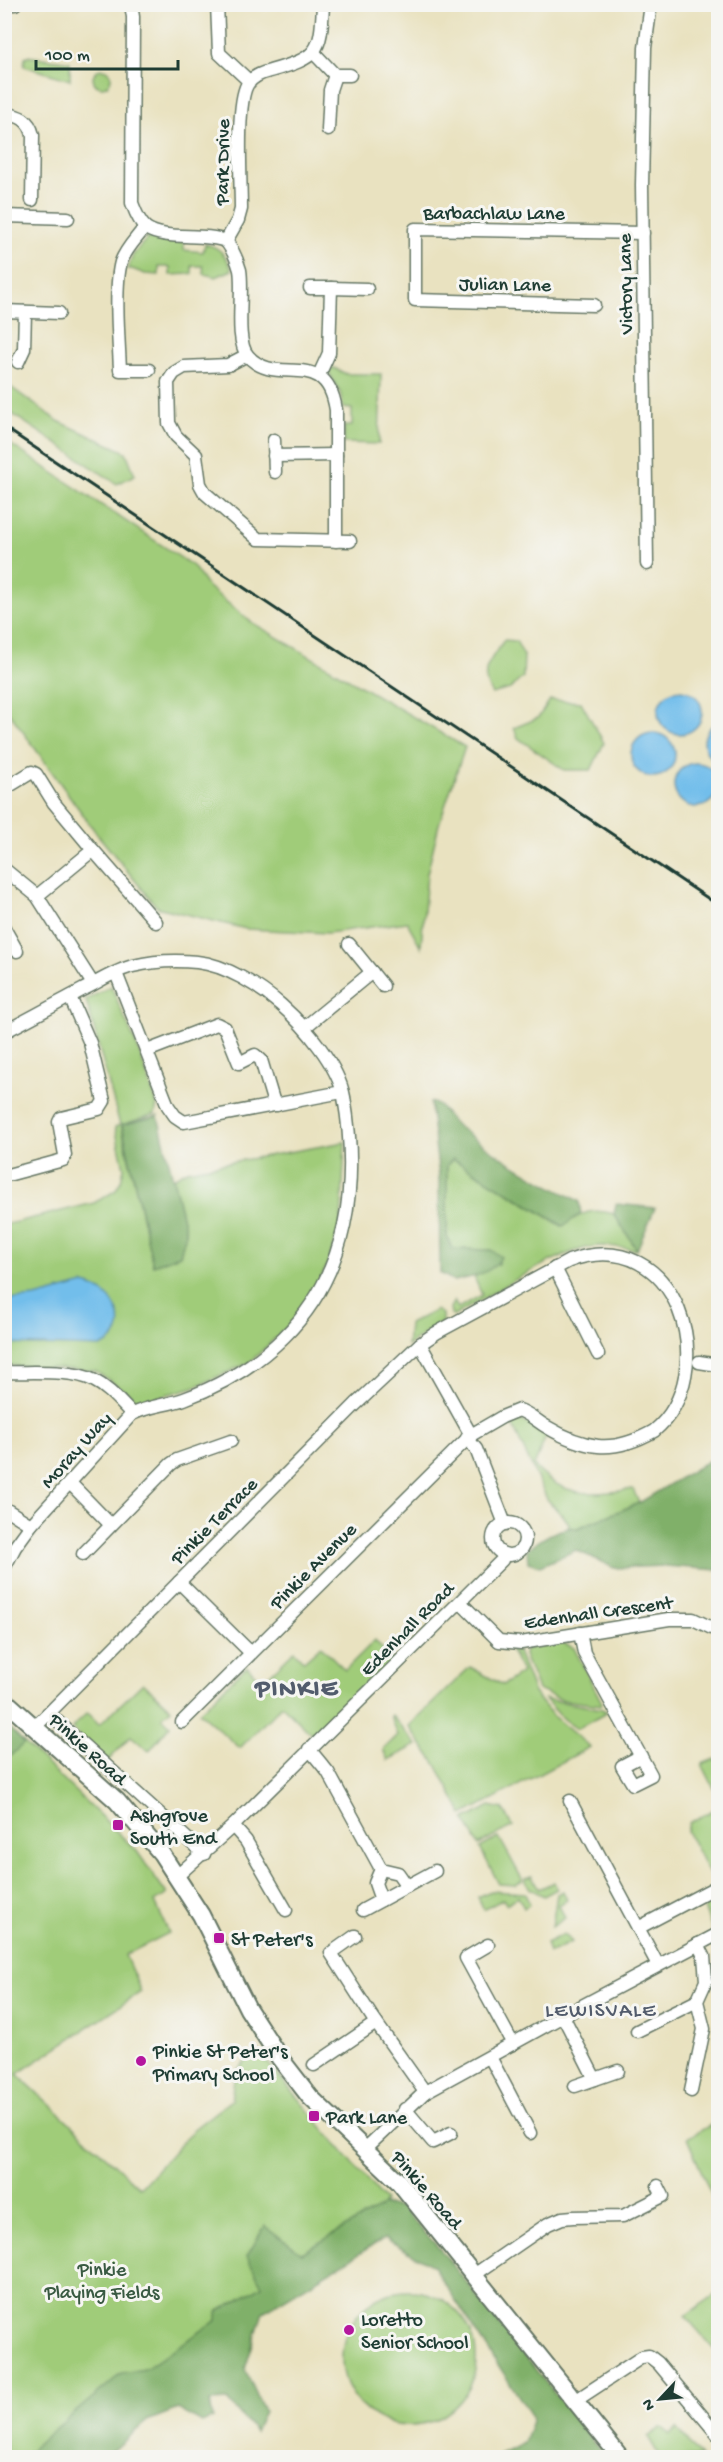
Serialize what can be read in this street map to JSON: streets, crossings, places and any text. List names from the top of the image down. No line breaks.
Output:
{"streets":{"main road":["Pinkie Road"],"street":["Park Drive","Barbachlaw Lane","Julian Lane","Victory Lane","Moray Way","Pinkie Terrace","Pinkie Avenue","Edenhall Crescent","Edenhall Road"]},"crossings":[["Barbachlaw Lane","Julian Lane"],["Barbachlaw Lane","Victory Lane"],["Pinkie Terrace","Pinkie Road"],["Edenhall Crescent","Edenhall Road"],["Edenhall Road","Pinkie Road"]],"districts":["PINKIE","LEWISVALE"],"parks":["Pinkie Playing Fields"],"places":{"transit":["Ashgrove South End","St Peter's","Park Lane"],"other":["Pinkie St Peter's Primary School","Loretto Senior School"]},"scale_bar":"100 m","north":"bottom left"}
